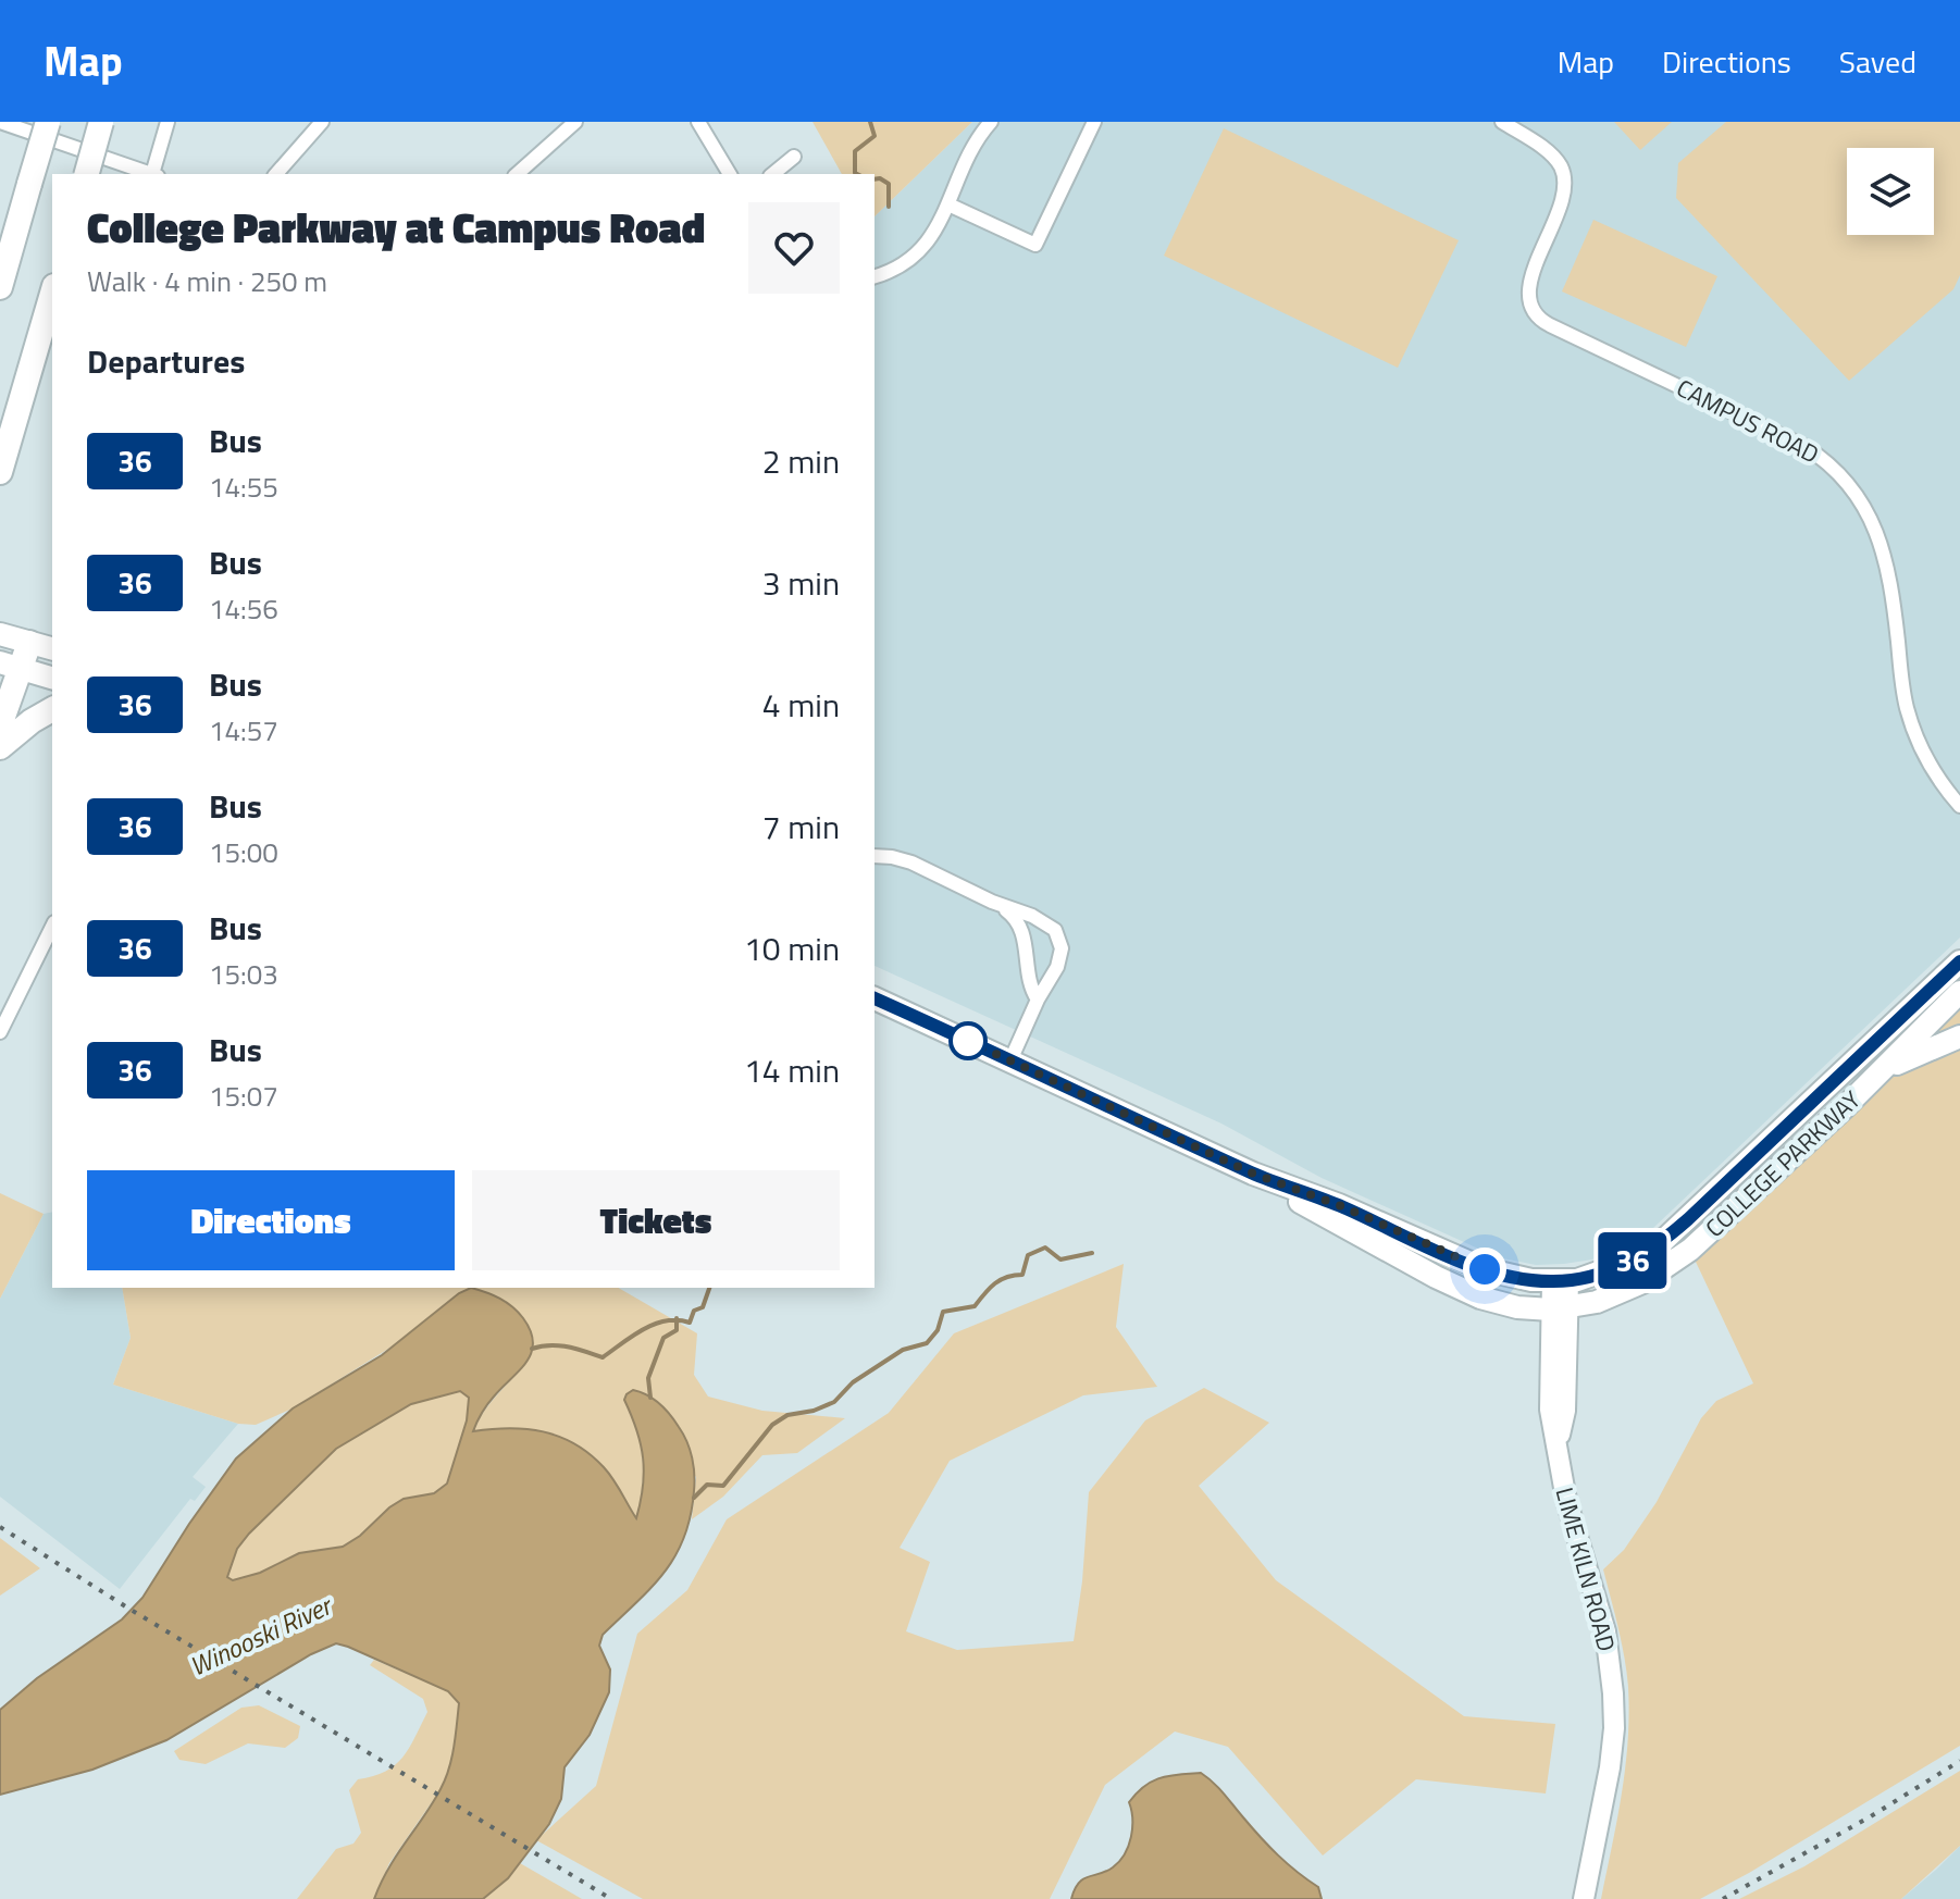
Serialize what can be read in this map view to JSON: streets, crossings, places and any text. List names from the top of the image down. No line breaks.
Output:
{"streets":{"main road":["COLLEGE PARKWAY","LIME KILN ROAD"],"street":["CAMPUS ROAD"]},"crossings":[["COLLEGE PARKWAY","LIME KILN ROAD"]],"water":["Winooski River"],"lines":["bus line 36"],"page":{"header":"Map","nav":["Map","Directions","Saved"],"on_map":"36","heading":[["College Parkway at Campus Road","Walk · 4 min · 250 m"],"Departures"],"list":[{"mark":"36","name":"Bus","note":"14:55","value":"2 min"},{"mark":"36","name":"Bus","note":"14:56","value":"3 min"},{"mark":"36","name":"Bus","note":"14:57","value":"4 min"},{"mark":"36","name":"Bus","note":"15:00","value":"7 min"},{"mark":"36","name":"Bus","note":"15:03","value":"10 min"},{"mark":"36","name":"Bus","note":"15:07","value":"14 min"}],"buttons":["Directions","Tickets"]}}
